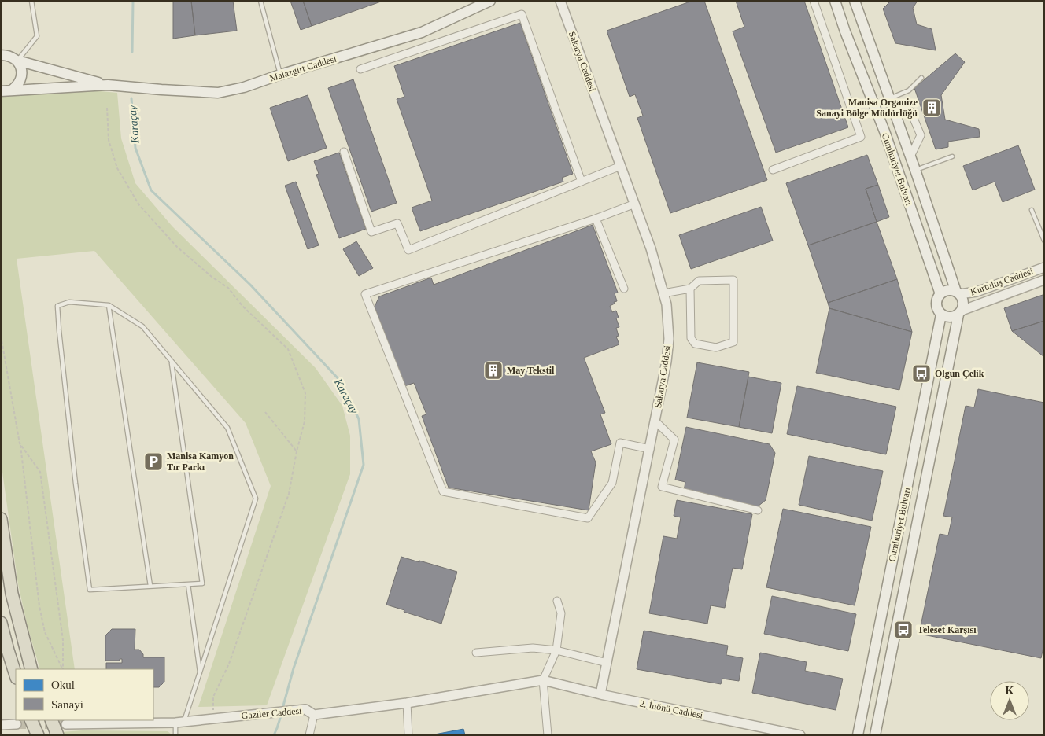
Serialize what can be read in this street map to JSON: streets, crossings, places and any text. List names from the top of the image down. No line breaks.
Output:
{"streets":{"main road":["Malazgirt Caddesi","Cumhuriyet Bulvarı"],"street":["Sakarya Caddesi","Kurtuluş Caddesi","2. İnönü Caddesi","Gaziler Caddesi"]},"crossings":[["Sakarya Caddesi","2. İnönü Caddesi"],["Cumhuriyet Bulvarı","Kurtuluş Caddesi"],["2. İnönü Caddesi","Gaziler Caddesi"]],"water":["Karaçay"],"places":{"building":["Manisa Organize Sanayi Bölge Müdürlüğü","May Tekstil"],"bus stop":["Olgun Çelik","Teleset Karşısı"],"parking":["Manisa Kamyon Tır Parkı"]},"legend":["Okul","Sanayi"],"north":"top"}
